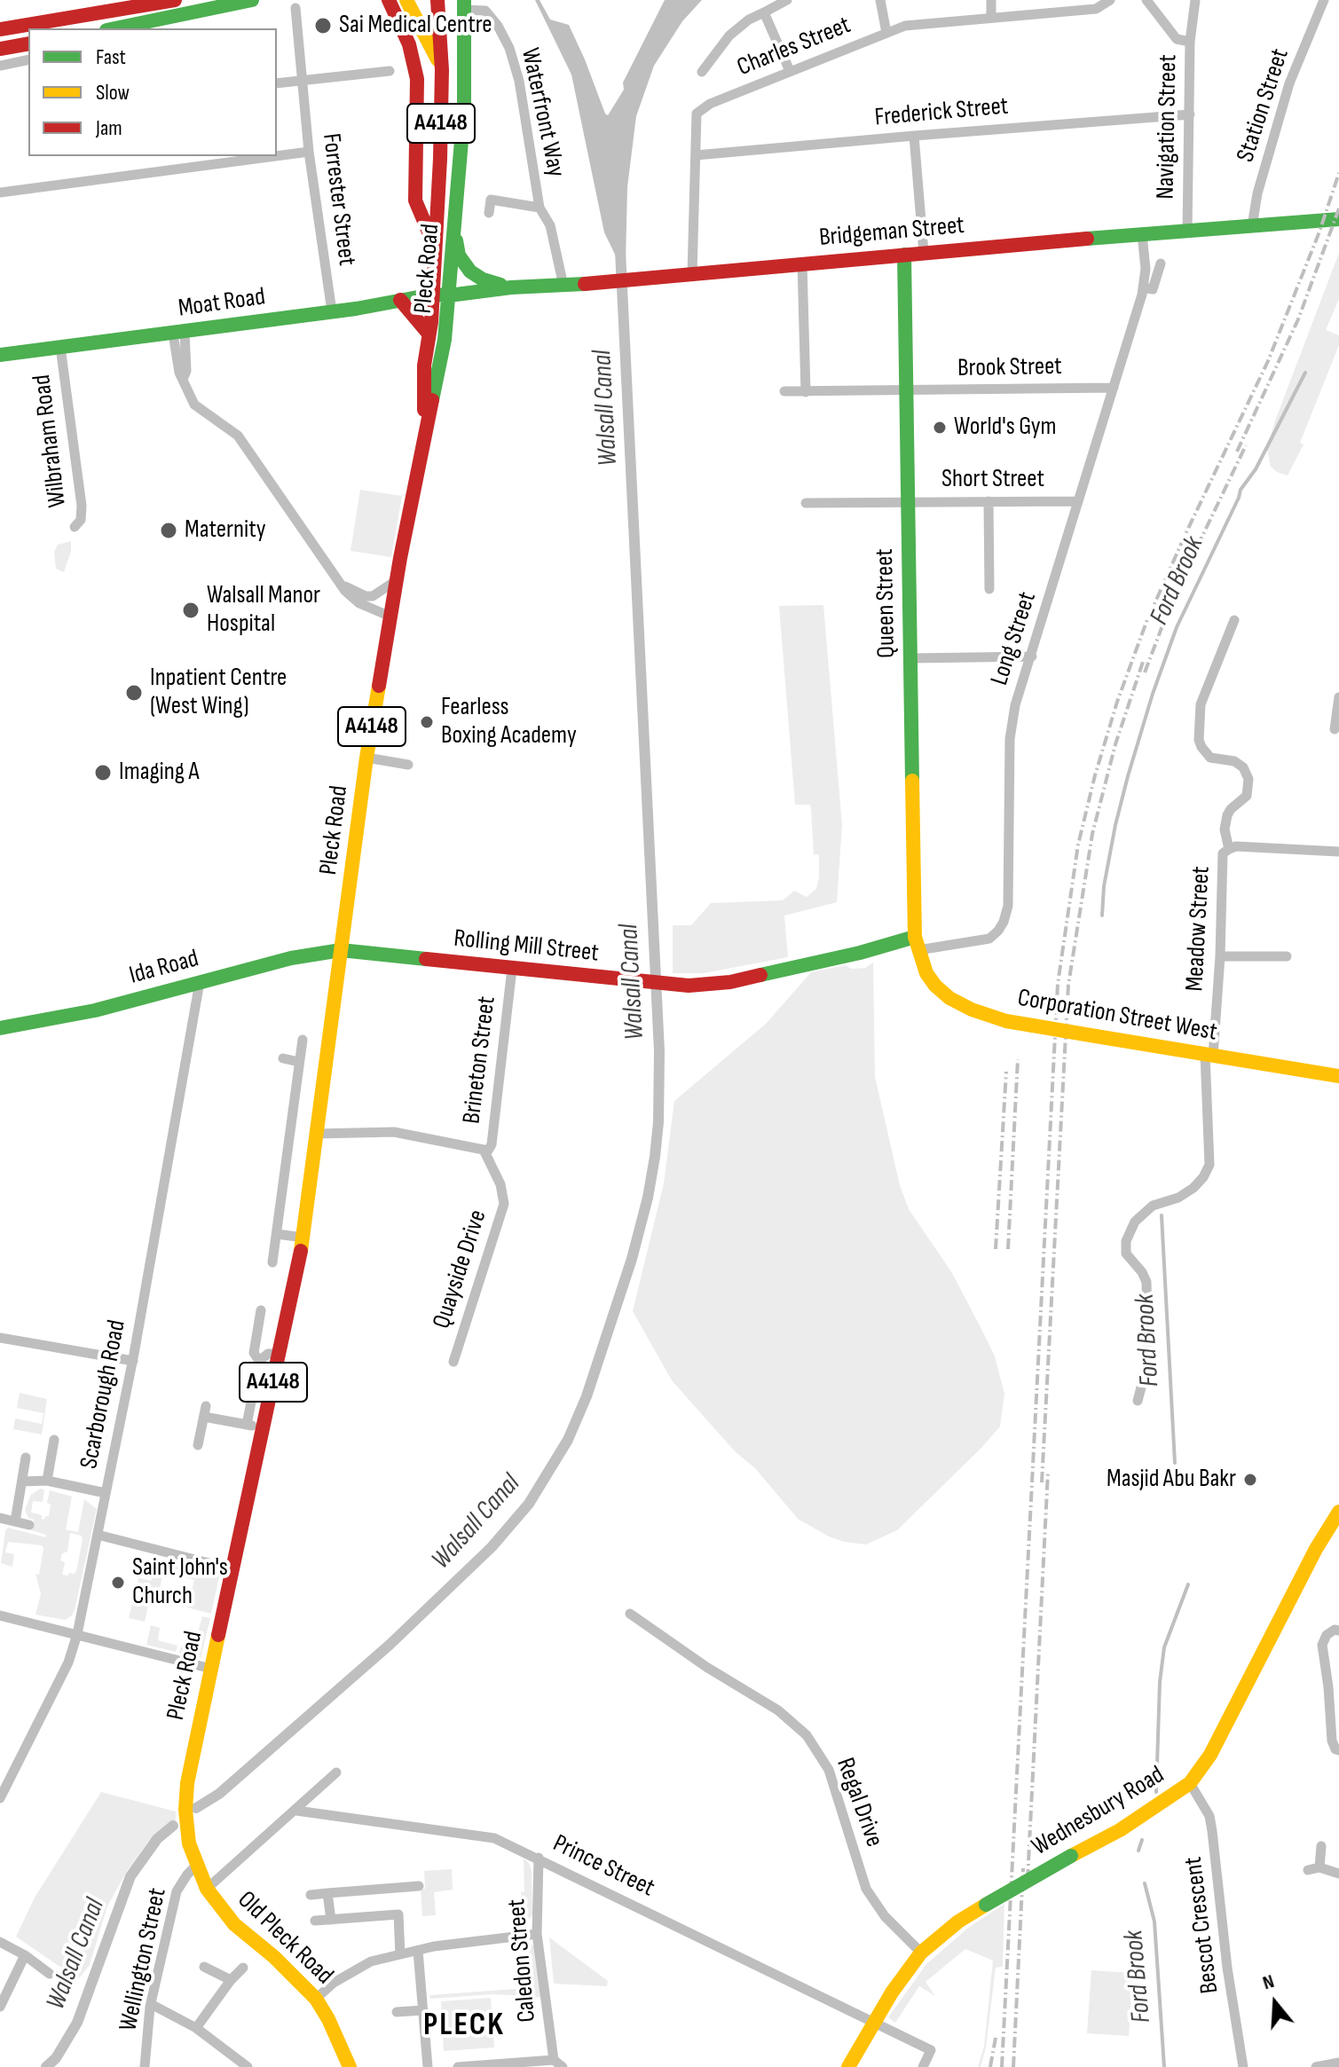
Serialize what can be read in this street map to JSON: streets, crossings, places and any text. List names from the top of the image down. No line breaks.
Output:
{"streets":{"main road":["A4148","Bridgeman Street","Pleck Road","Moat Road","Queen Street","Rolling Mill Street","Ida Road","Corporation Street West","Wednesbury Road","Old Pleck Road"],"street":["Charles Street","Station Street","Waterfront Way","Frederick Street","Navigation Street","Forrester Street","Brook Street","Wilbraham Road","Short Street","Long Street","Meadow Street","Brineton Street","Quayside Drive","Scarborough Road","Regal Drive","Prince Street","Bescot Crescent","Wellington Street","Caledon Street"]},"crossings":[["Charles Street","Frederick Street"],["Charles Street","Bridgeman Street"],["Station Street","Bridgeman Street"],["Waterfront Way","Pleck Road"],["Frederick Street","Navigation Street"],["Navigation Street","Bridgeman Street"],["Forrester Street","Moat Road"],["Bridgeman Street","Pleck Road"],["Bridgeman Street","Moat Road"],["Bridgeman Street","Queen Street"],["Bridgeman Street","Long Street"],["Pleck Road","Moat Road"],["Pleck Road","Rolling Mill Street"],["Pleck Road","Ida Road"],["Pleck Road","Old Pleck Road"],["Moat Road","Wilbraham Road"],["Brook Street","Queen Street"],["Brook Street","Long Street"],["Short Street","Queen Street"],["Short Street","Long Street"],["Queen Street","Long Street"],["Queen Street","Rolling Mill Street"],["Queen Street","Corporation Street West"],["Long Street","Rolling Mill Street"],["Long Street","Corporation Street West"],["Meadow Street","Corporation Street West"],["Rolling Mill Street","Ida Road"],["Rolling Mill Street","Corporation Street West"],["Rolling Mill Street","Brineton Street"],["Ida Road","Scarborough Road"],["Brineton Street","Quayside Drive"],["Regal Drive","Wednesbury Road"],["Wednesbury Road","Prince Street"],["Wednesbury Road","Bescot Crescent"],["Prince Street","Caledon Street"],["Old Pleck Road","Wellington Street"]],"districts":["PLECK"],"water":["Walsall Canal","Ford Brook"],"places":["Sai Medical Centre","World's Gym","Maternity","Walsall Manor Hospital","Inpatient Centre (West Wing)","Fearless Boxing Academy","Imaging A","Masjid Abu Bakr","Saint John's Church"],"legend":["Fast","Slow","Jam"],"north":"top"}
